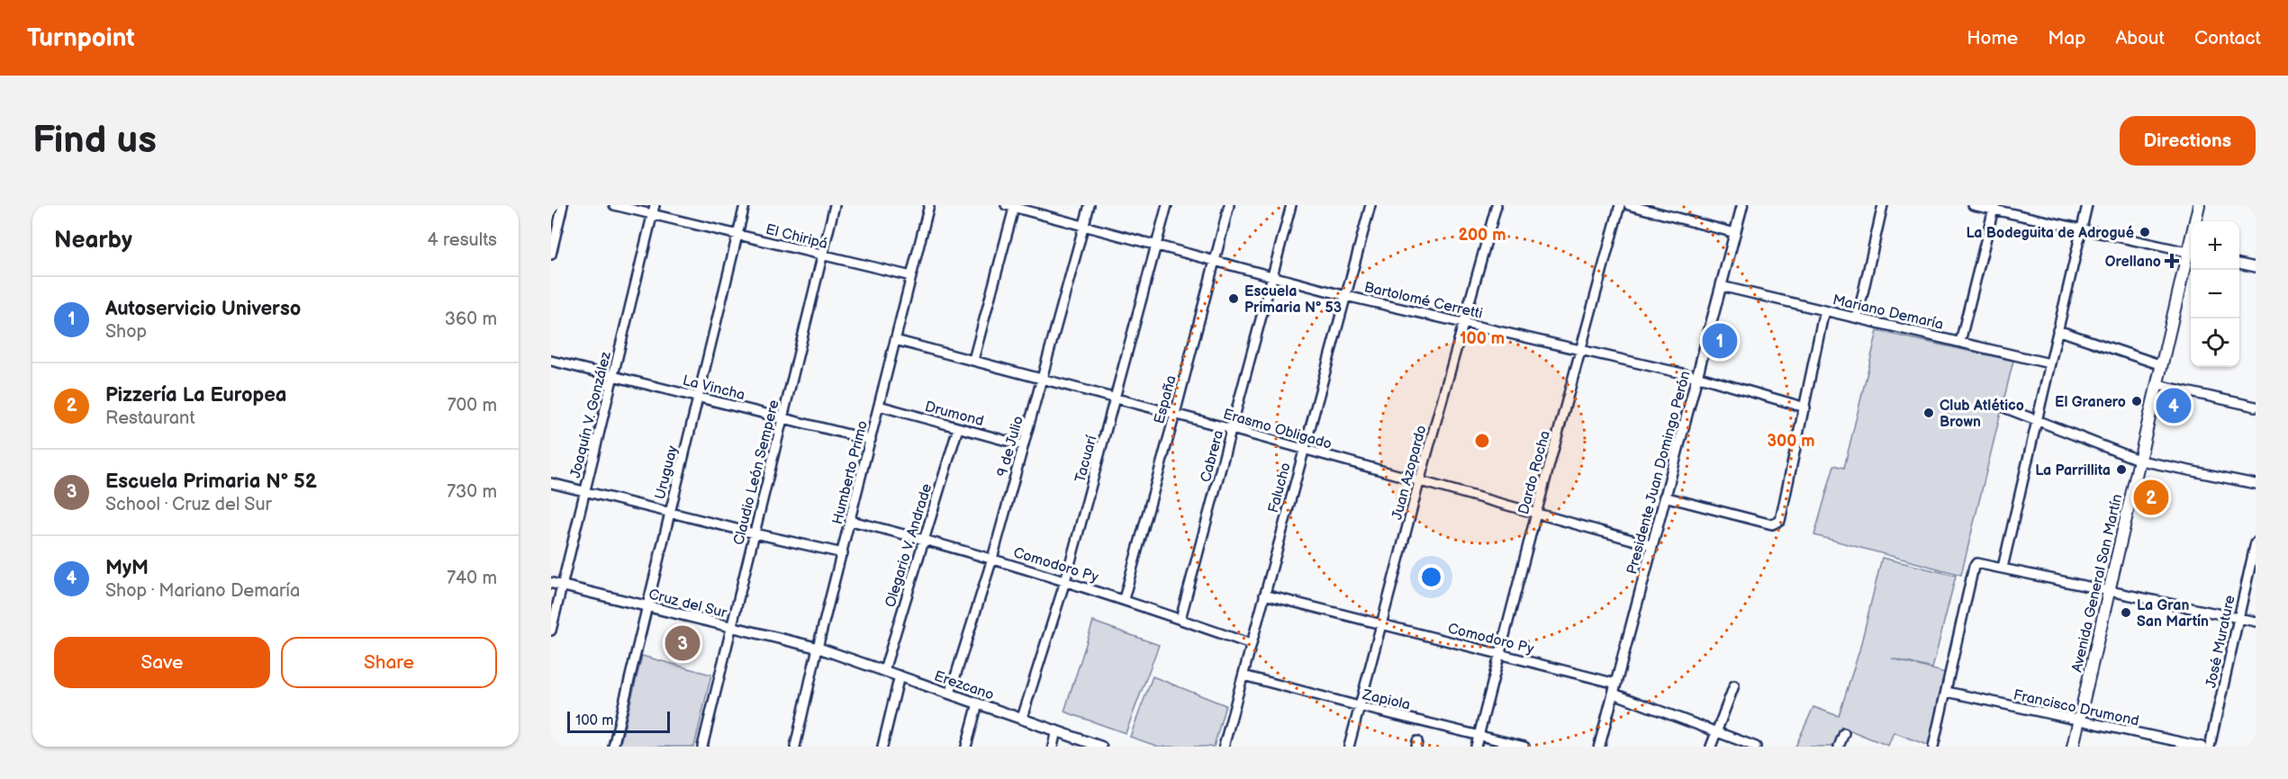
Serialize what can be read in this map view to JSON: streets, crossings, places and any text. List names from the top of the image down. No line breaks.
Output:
{"streets":{"main road":["Avenida General San Martín"],"street":["El Chiripá","Bartolomé Cerretti","Mariano Demaría","La Vincha","España","Drumond","Joaquín V. González","Erasmo Obligado","9 de Julio","Cabrera","Tacuarí","Uruguay","Claudio León Sempere","Humberto Primo","Juan Azopardo","Dardo Rocha","Presidente Juan Domingo Perón","Falucho","Olegario V. Andrade","Comodoro Py","Cruz del Sur","José Murature","Erezcano","Zapiola","Francisco Drumond"]},"crossings":[["El Chiripá","Joaquín V. González"],["El Chiripá","Uruguay"],["El Chiripá","Claudio León Sempere"],["El Chiripá","Humberto Primo"],["Bartolomé Cerretti","España"],["Bartolomé Cerretti","9 de Julio"],["Bartolomé Cerretti","Cabrera"],["Bartolomé Cerretti","Tacuarí"],["Bartolomé Cerretti","Juan Azopardo"],["Bartolomé Cerretti","Dardo Rocha"],["Bartolomé Cerretti","Presidente Juan Domingo Perón"],["Bartolomé Cerretti","Falucho"],["Mariano Demaría","Presidente Juan Domingo Perón"],["La Vincha","Joaquín V. González"],["La Vincha","Uruguay"],["La Vincha","Claudio León Sempere"],["La Vincha","Humberto Primo"],["España","Erasmo Obligado"],["España","Comodoro Py"],["Drumond","9 de Julio"],["Drumond","Humberto Primo"],["Drumond","Olegario V. Andrade"],["Joaquín V. González","Cruz del Sur"],["Erasmo Obligado","9 de Julio"],["Erasmo Obligado","Cabrera"],["Erasmo Obligado","Tacuarí"],["Erasmo Obligado","Humberto Primo"],["Erasmo Obligado","Juan Azopardo"],["Erasmo Obligado","Dardo Rocha"],["Erasmo Obligado","Presidente Juan Domingo Perón"],["Erasmo Obligado","Falucho"],["9 de Julio","Comodoro Py"],["9 de Julio","Erezcano"],["Cabrera","Comodoro Py"],["Tacuarí","Comodoro Py"],["Tacuarí","Erezcano"],["Uruguay","Cruz del Sur"],["Claudio León Sempere","Cruz del Sur"],["Humberto Primo","Comodoro Py"],["Humberto Primo","Cruz del Sur"],["Humberto Primo","Erezcano"],["Juan Azopardo","Comodoro Py"],["Juan Azopardo","Zapiola"],["Dardo Rocha","Comodoro Py"],["Dardo Rocha","Zapiola"],["Presidente Juan Domingo Perón","Comodoro Py"],["Falucho","Comodoro Py"],["Falucho","Zapiola"],["Olegario V. Andrade","Comodoro Py"],["Olegario V. Andrade","Erezcano"],["Avenida General San Martín","Francisco Drumond"],["Cruz del Sur","Erezcano"]],"places":{"other":["La Bodeguita de Adrogué","Escuela Primaria Nº 53","El Granero","Club Atlético Brown","La Parrillita","La Gran San Martín"],"health":["Orellano"]},"scale_bar":"100 m","page":{"header":"Turnpoint","nav":["Home","Map","About","Contact"],"buttons":["Directions",["Save","Share"]],"title":"Find us","heading":["Nearby","4 results"],"map_buttons":["+","−"],"list":[{"mark":"1","name":"Autoservicio Universo","note":"Shop","value":"360 m"},{"mark":"2","name":"Pizzería La Europea","note":"Restaurant","value":"700 m"},{"mark":"3","name":"Escuela Primaria N° 52","note":"School · Cruz del Sur","value":"730 m"},{"mark":"4","name":"MyM","note":"Shop · Mariano Demaría","value":"740 m"}],"pins":["1","4","2","3"],"scale":"100 m"},"rings":["200 m","100 m","300 m"]}
